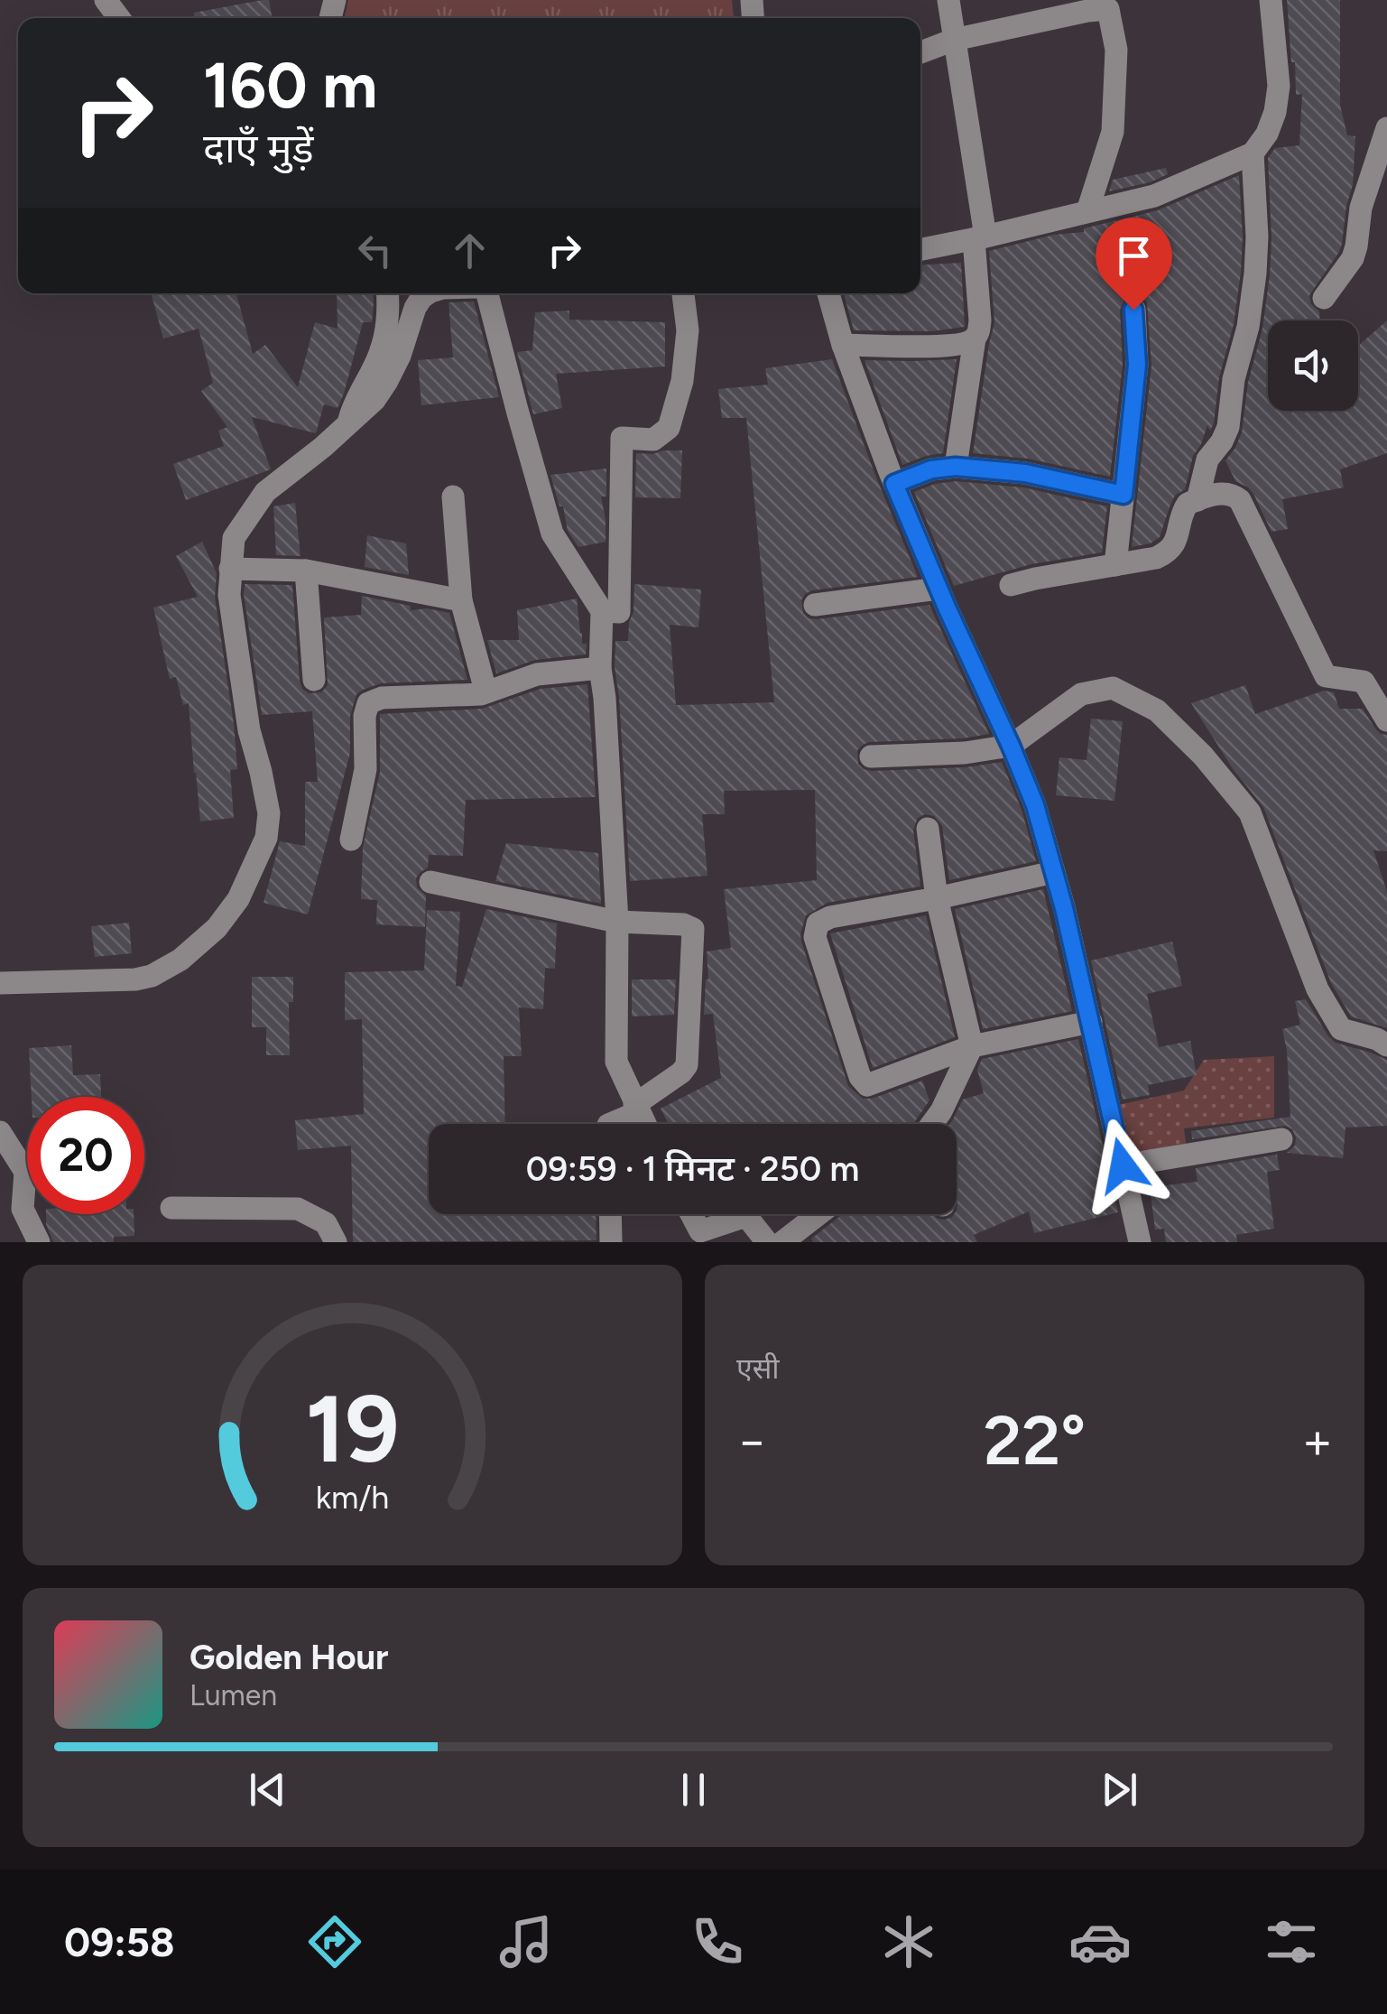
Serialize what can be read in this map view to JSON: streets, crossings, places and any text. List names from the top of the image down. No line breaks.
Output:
{"page":{"turn":["160 m","दाएँ मुड़ें"],"limit":"20","trip":"09:59 · 1 मिनट · 250 m","tile":"एसी","heat":["−","22°","+"],"song":["Golden Hour","Lumen"],"tabs":"09:58","gauge":["19","km/h"]}}
